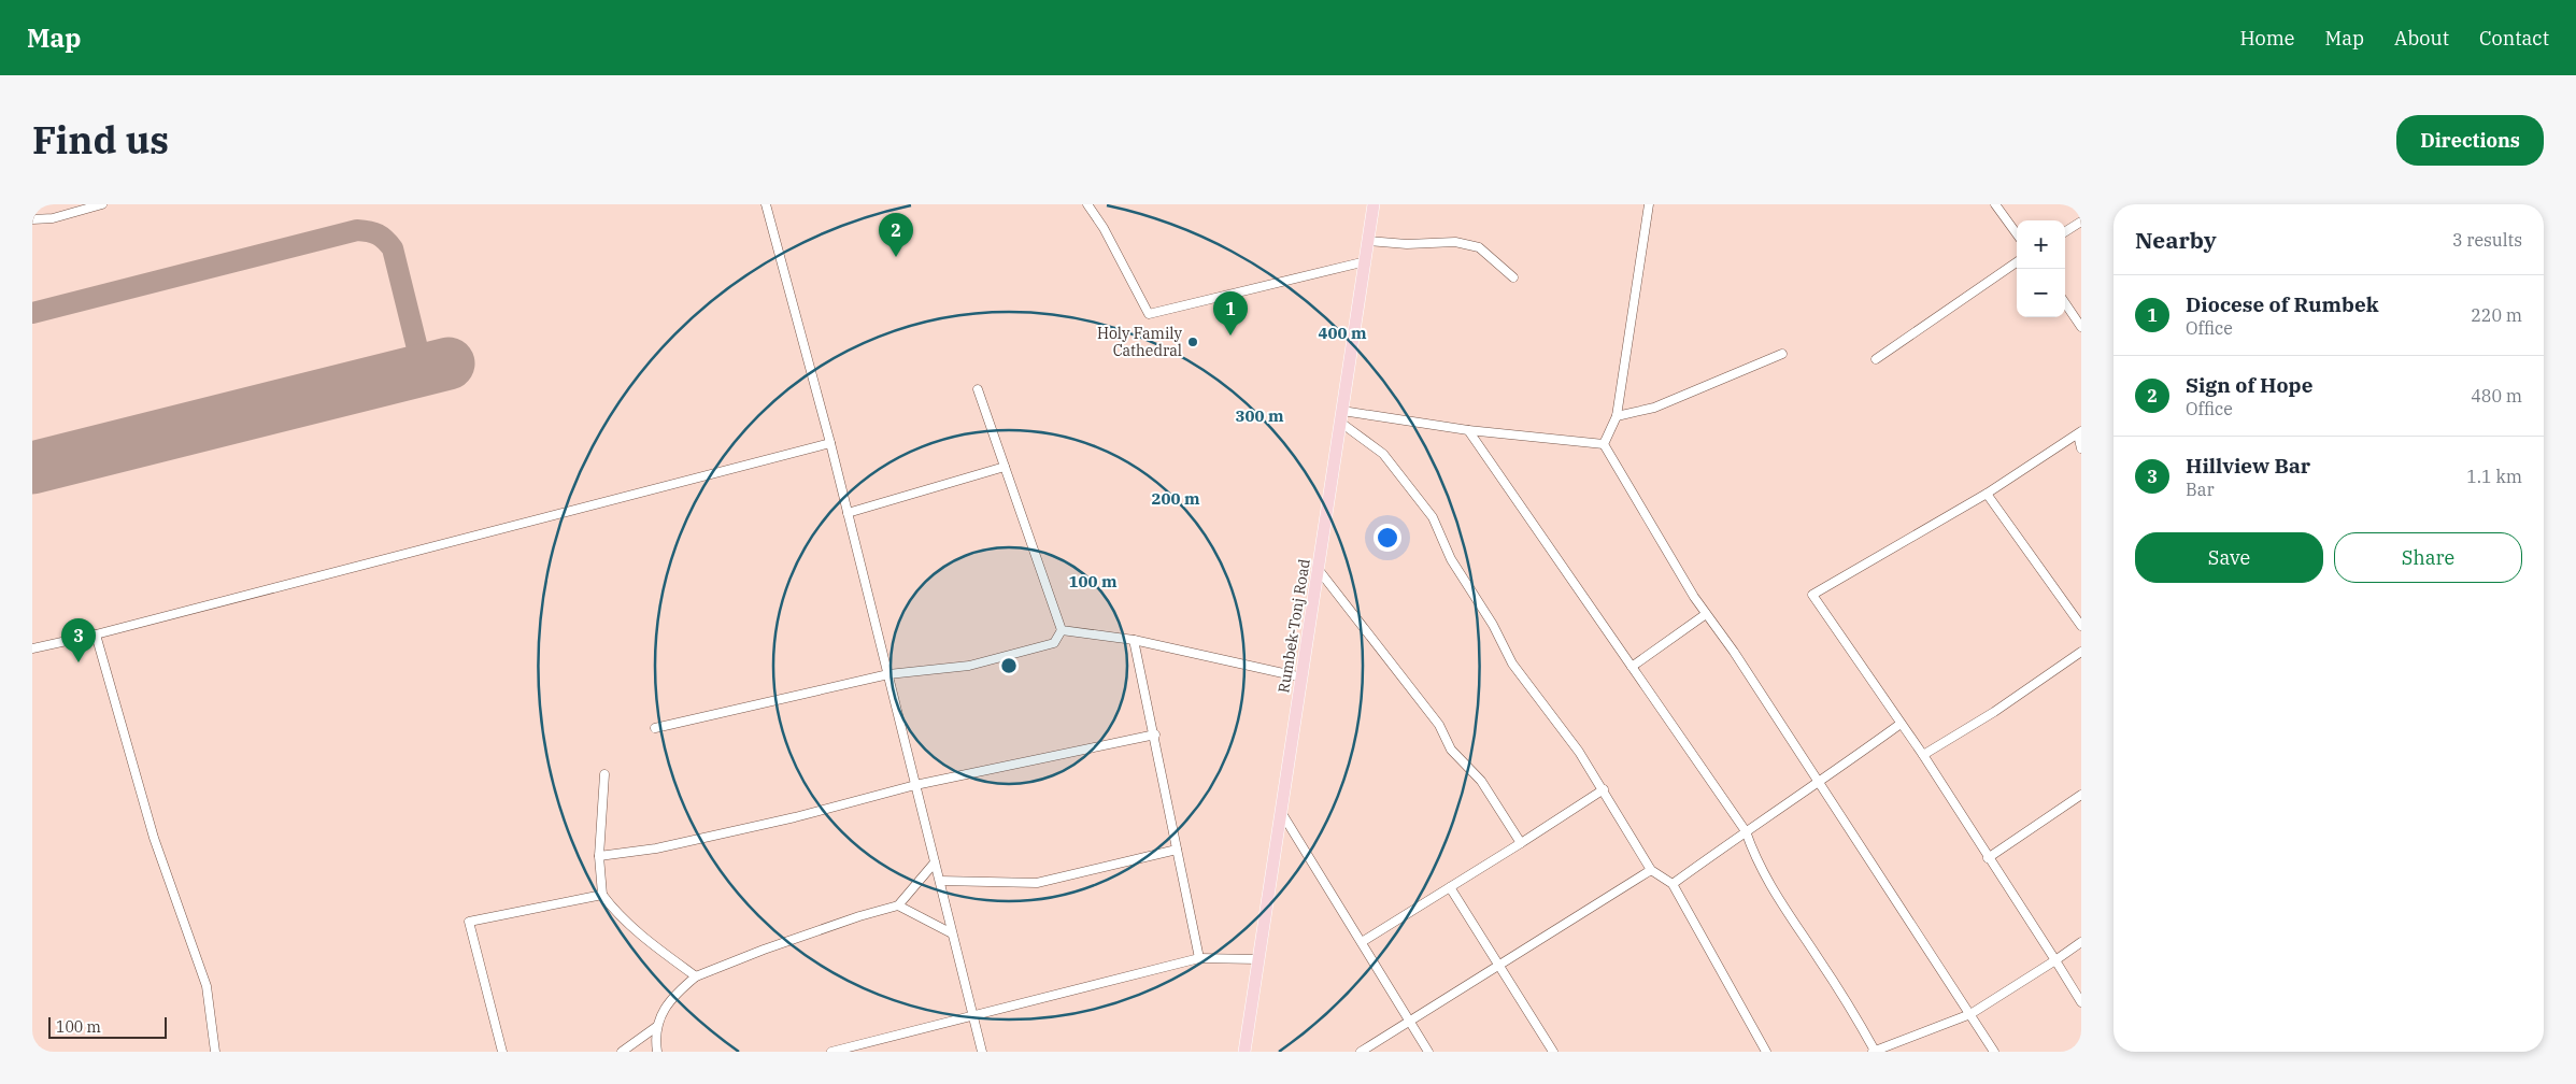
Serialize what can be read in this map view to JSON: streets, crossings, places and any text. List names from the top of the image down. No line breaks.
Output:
{"streets":{"main road":["Rumbek-Tonj Road"]},"places":["Holy Family Cathedral"],"scale_bar":"100 m","page":{"header":"Map","nav":["Home","Map","About","Contact"],"title":"Find us","buttons":["Directions",["Save","Share"]],"heading":["Nearby","3 results"],"pins":["2","1","3"],"map_buttons":["+","−"],"list":[{"mark":"1","name":"Diocese of Rumbek","note":"Office","value":"220 m"},{"mark":"2","name":"Sign of Hope","note":"Office","value":"480 m"},{"mark":"3","name":"Hillview Bar","note":"Bar","value":"1.1 km"}],"scale":"100 m"},"rings":["400 m","300 m","200 m","100 m"]}
